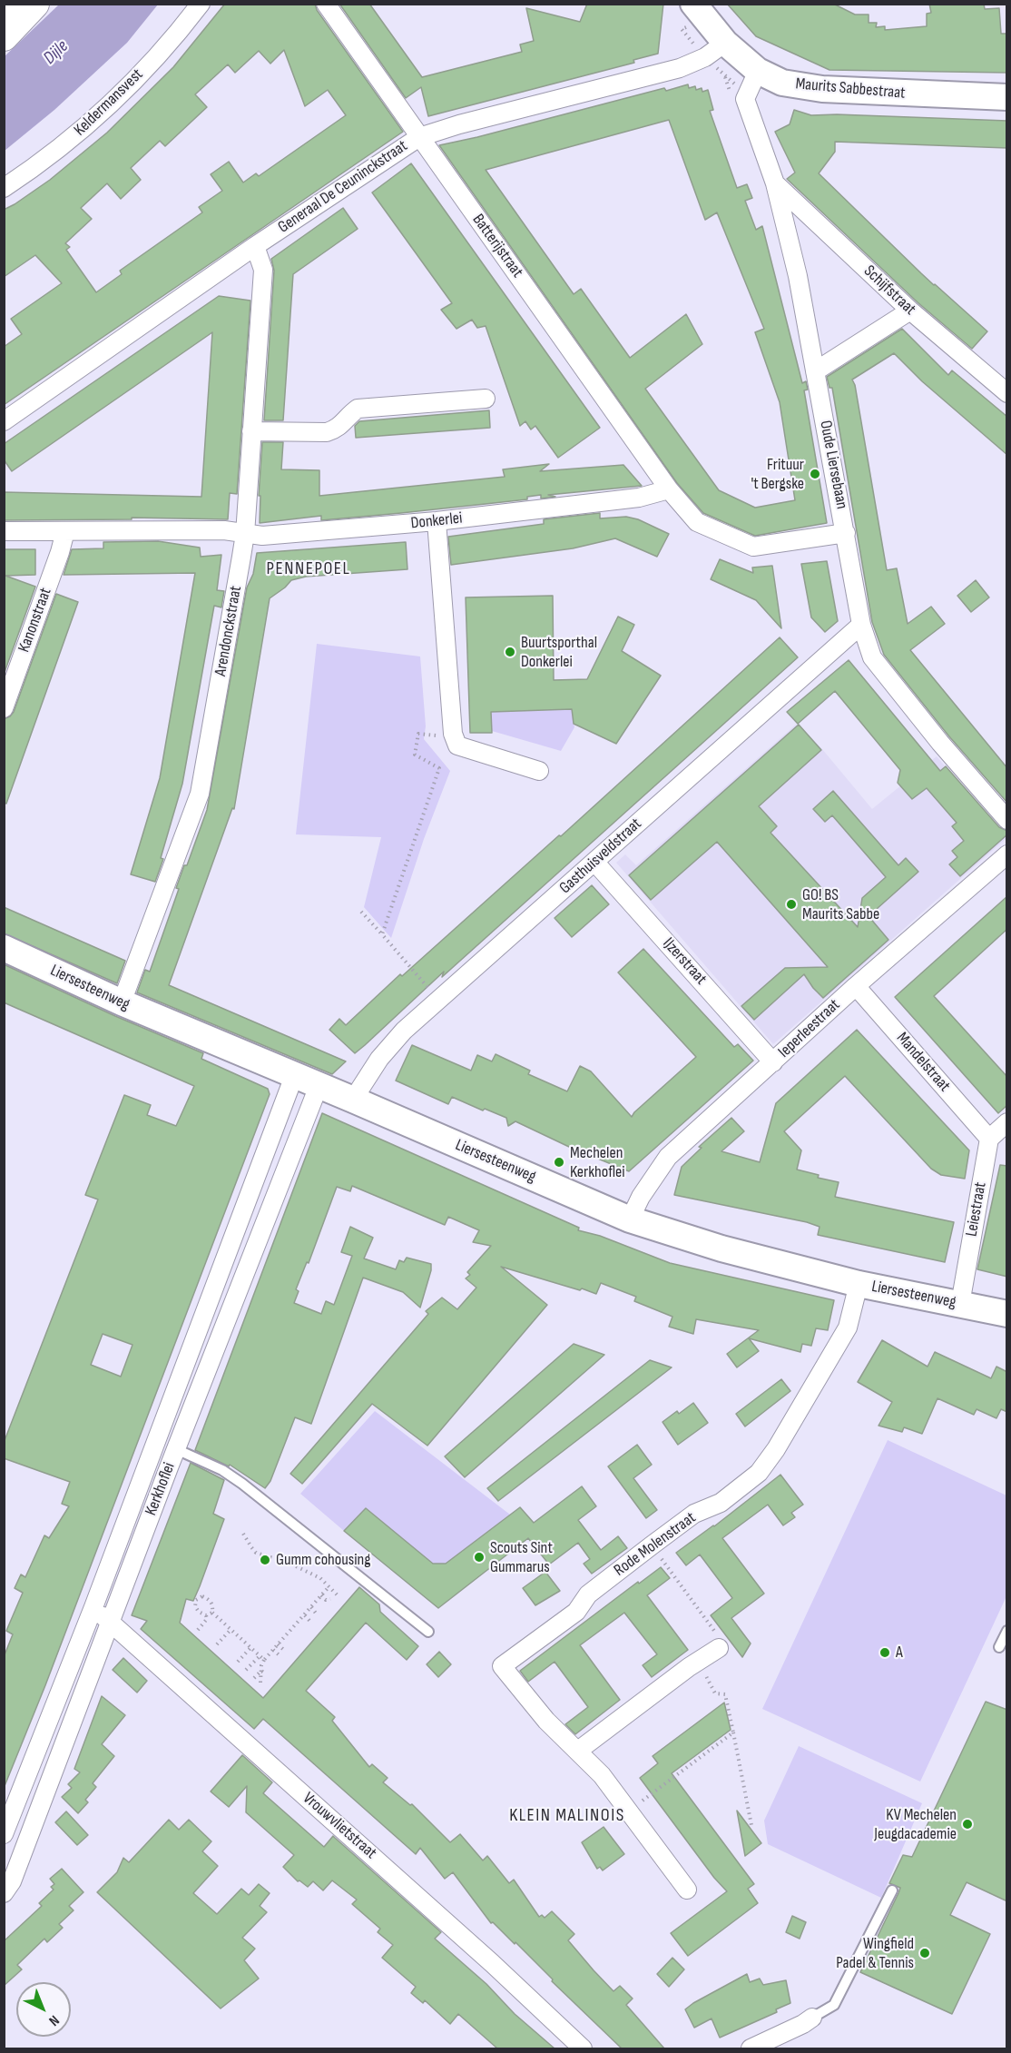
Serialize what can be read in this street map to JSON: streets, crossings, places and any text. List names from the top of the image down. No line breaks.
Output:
{"streets":{"main road":["Maurits Sabbestraat","Liersesteenweg"],"street":["Keldermansvest","Generaal De Ceuninckstraat","Batterijstraat","Schijfstraat","Oude Liersebaan","Donkerlei","Kanonstraat","Arendonckstraat","Gasthuisveldstraat","IJzerstraat","Ieperleestraat","Mandelstraat","Leiestraat","Kerkhoflei","Rode Molenstraat","Vrouwvlietstraat"]},"crossings":[["Maurits Sabbestraat","Generaal De Ceuninckstraat"],["Maurits Sabbestraat","Oude Liersebaan"],["Generaal De Ceuninckstraat","Batterijstraat"],["Generaal De Ceuninckstraat","Arendonckstraat"],["Batterijstraat","Donkerlei"],["Schijfstraat","Oude Liersebaan"],["Oude Liersebaan","Gasthuisveldstraat"],["Donkerlei","Kanonstraat"],["Donkerlei","Arendonckstraat"],["Arendonckstraat","Liersesteenweg"],["Gasthuisveldstraat","IJzerstraat"],["Gasthuisveldstraat","Liersesteenweg"],["IJzerstraat","Ieperleestraat"],["Liersesteenweg","Ieperleestraat"],["Liersesteenweg","Leiestraat"],["Liersesteenweg","Kerkhoflei"],["Liersesteenweg","Rode Molenstraat"],["Ieperleestraat","Mandelstraat"],["Mandelstraat","Leiestraat"],["Kerkhoflei","Vrouwvlietstraat"]],"districts":["PENNEPOEL","KLEIN MALINOIS"],"water":["Dijle"],"places":["Frituur 't Bergske","Buurtsporthal Donkerlei","GO! BS Maurits Sabbe","Mechelen Kerkhoflei","Scouts Sint Gummarus","Gumm cohousing","A","KV Mechelen Jeugdacademie","Wingfield Padel & Tennis"],"north":"bottom right"}
